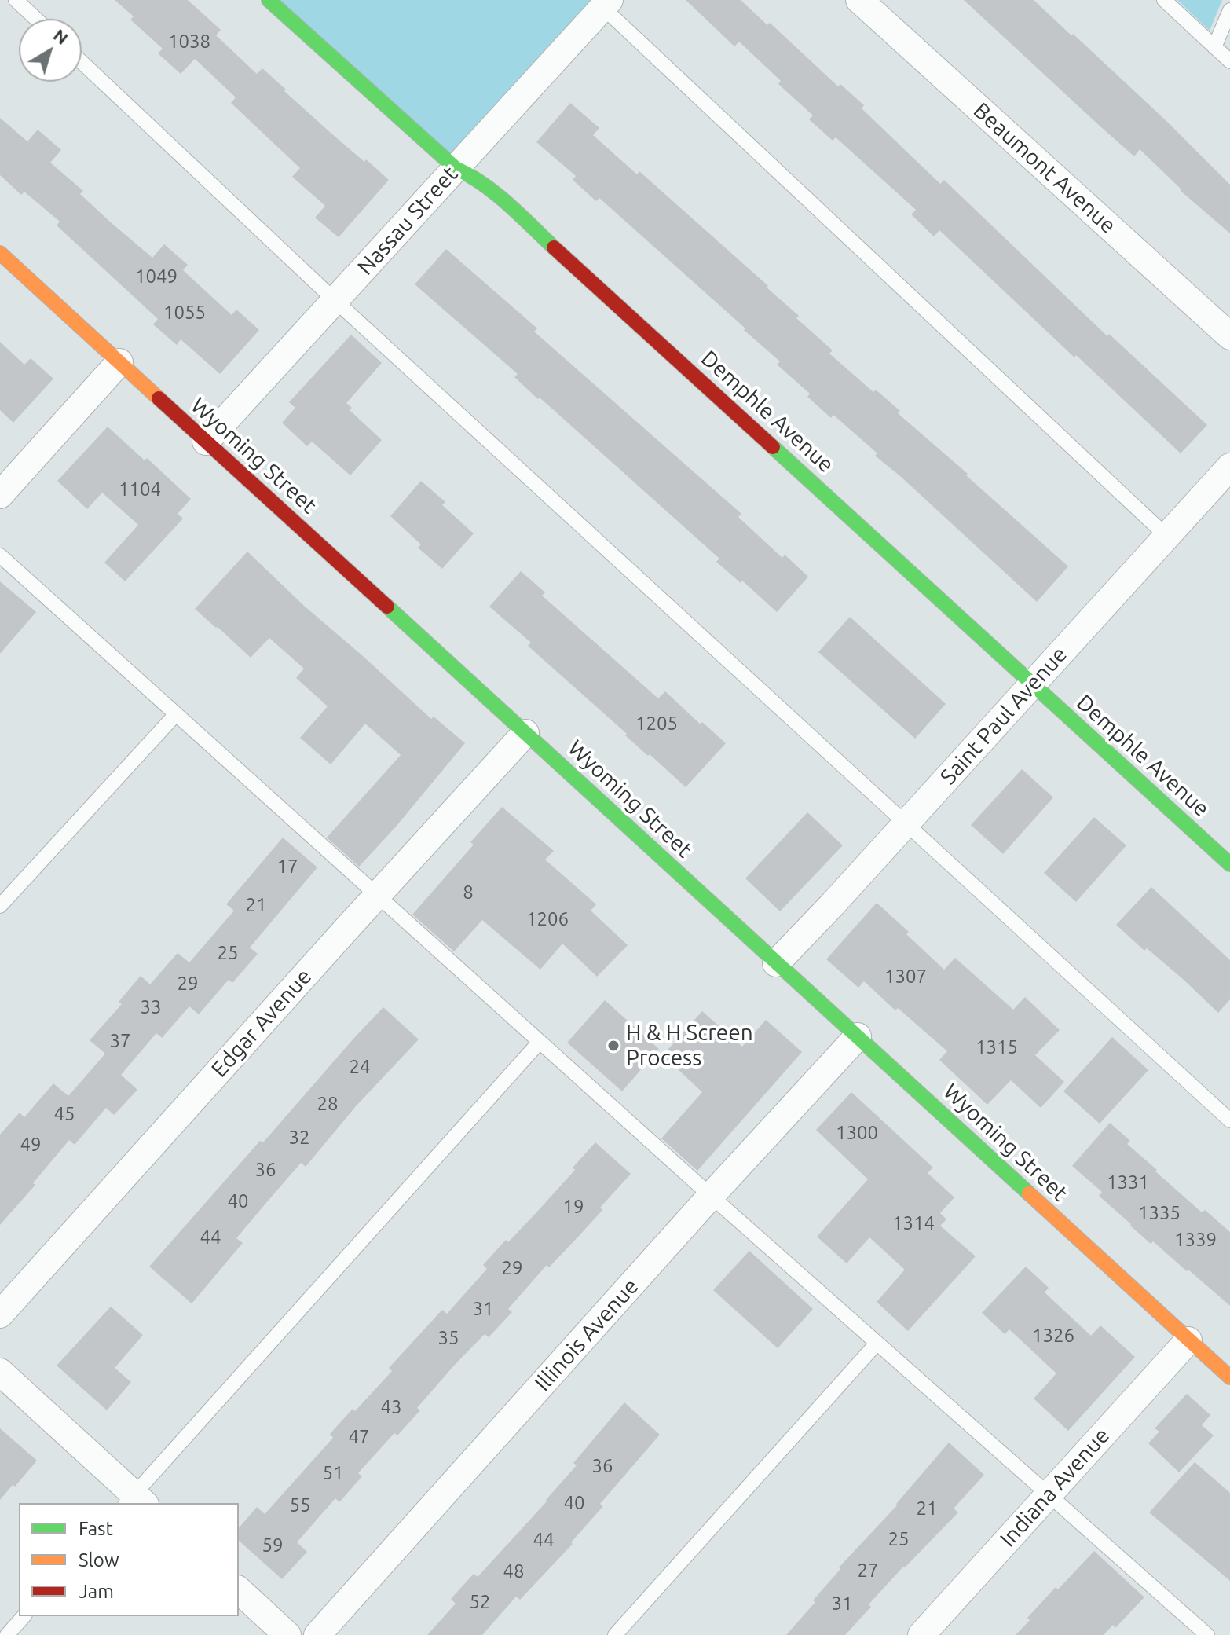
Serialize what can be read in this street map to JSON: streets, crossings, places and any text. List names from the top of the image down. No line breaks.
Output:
{"streets":{"street":["Beaumont Avenue","Nassau Street","Demphle Avenue","Wyoming Street","Saint Paul Avenue","Edgar Avenue","Illinois Avenue","Indiana Avenue"]},"crossings":[["Nassau Street","Demphle Avenue"],["Nassau Street","Wyoming Street"],["Demphle Avenue","Saint Paul Avenue"],["Wyoming Street","Saint Paul Avenue"],["Wyoming Street","Edgar Avenue"],["Wyoming Street","Illinois Avenue"],["Wyoming Street","Indiana Avenue"]],"places":["H & H Screen Process"],"house_numbers":["1038","1049","1055","1104","1205","17","8","21","1206","25","1307","29","33","37","1315","24","28","45","1300","32","49","36","1331","40","19","1335","1314","44","1339","29","31","1326","35","43","47","36","51","40","55","21","25","44","59","27","48","52","31"],"legend":["Fast","Slow","Jam"],"north":"top right"}
